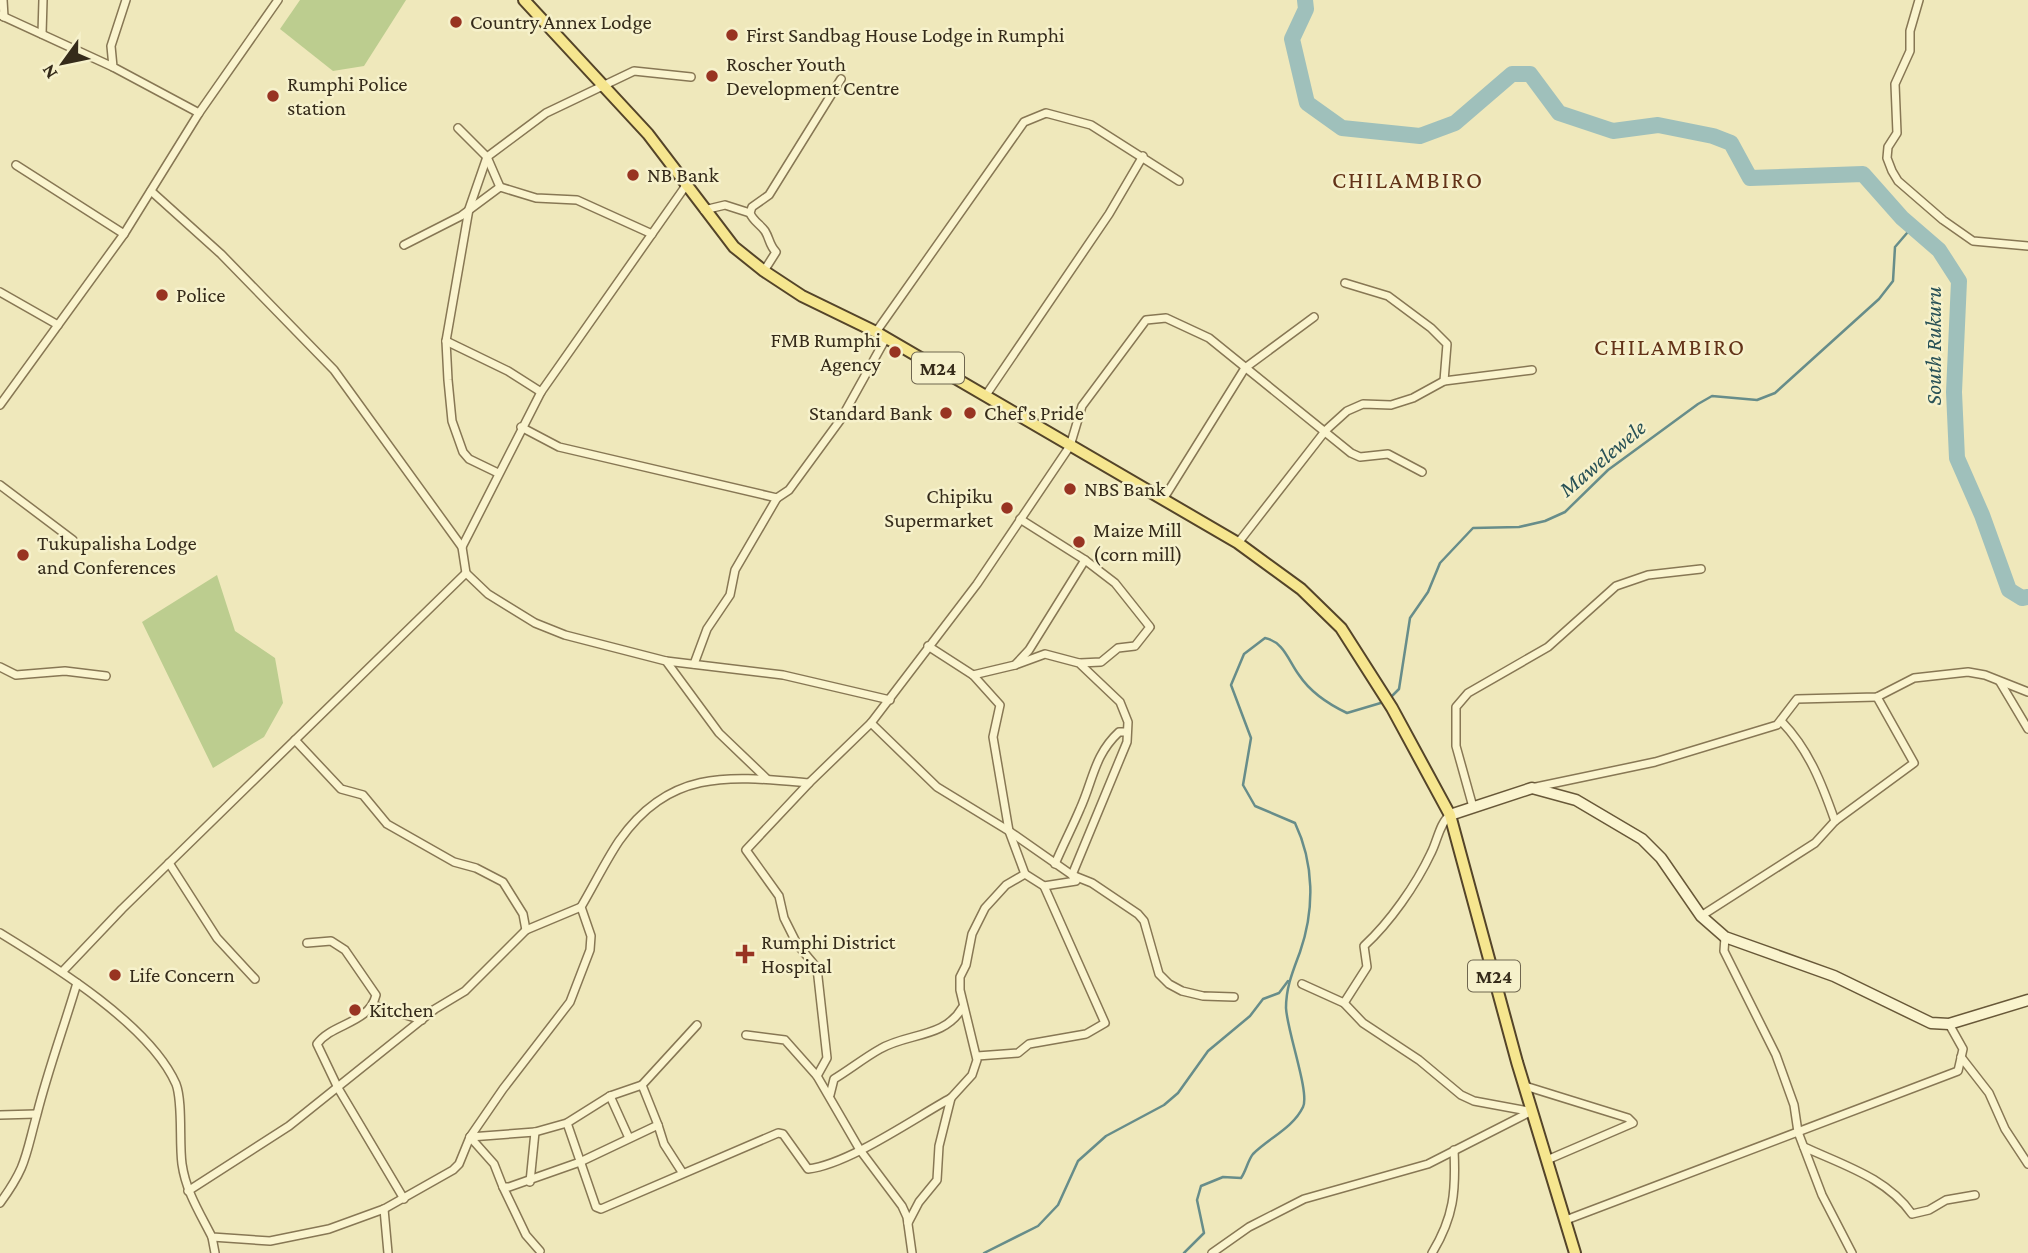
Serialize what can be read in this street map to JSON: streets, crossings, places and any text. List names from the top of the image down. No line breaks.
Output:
{"streets":{"main road":["M24"]},"districts":["CHILAMBIRO","CHILAMBIRO"],"water":["South Rukuru","Mawelewele"],"places":{"other":["Country Annex Lodge","First Sandbag House Lodge in Rumphi","Roscher Youth Development Centre","Rumphi Police station","NB Bank","Police","FMB Rumphi Agency","Standard Bank","Chef's Pride","NBS Bank","Chipiku Supermarket","Maize Mill (corn mill)","Tukupalisha Lodge and Conferences","Life Concern","Kitchen"],"health":["Rumphi District Hospital"]},"north":"bottom left"}
